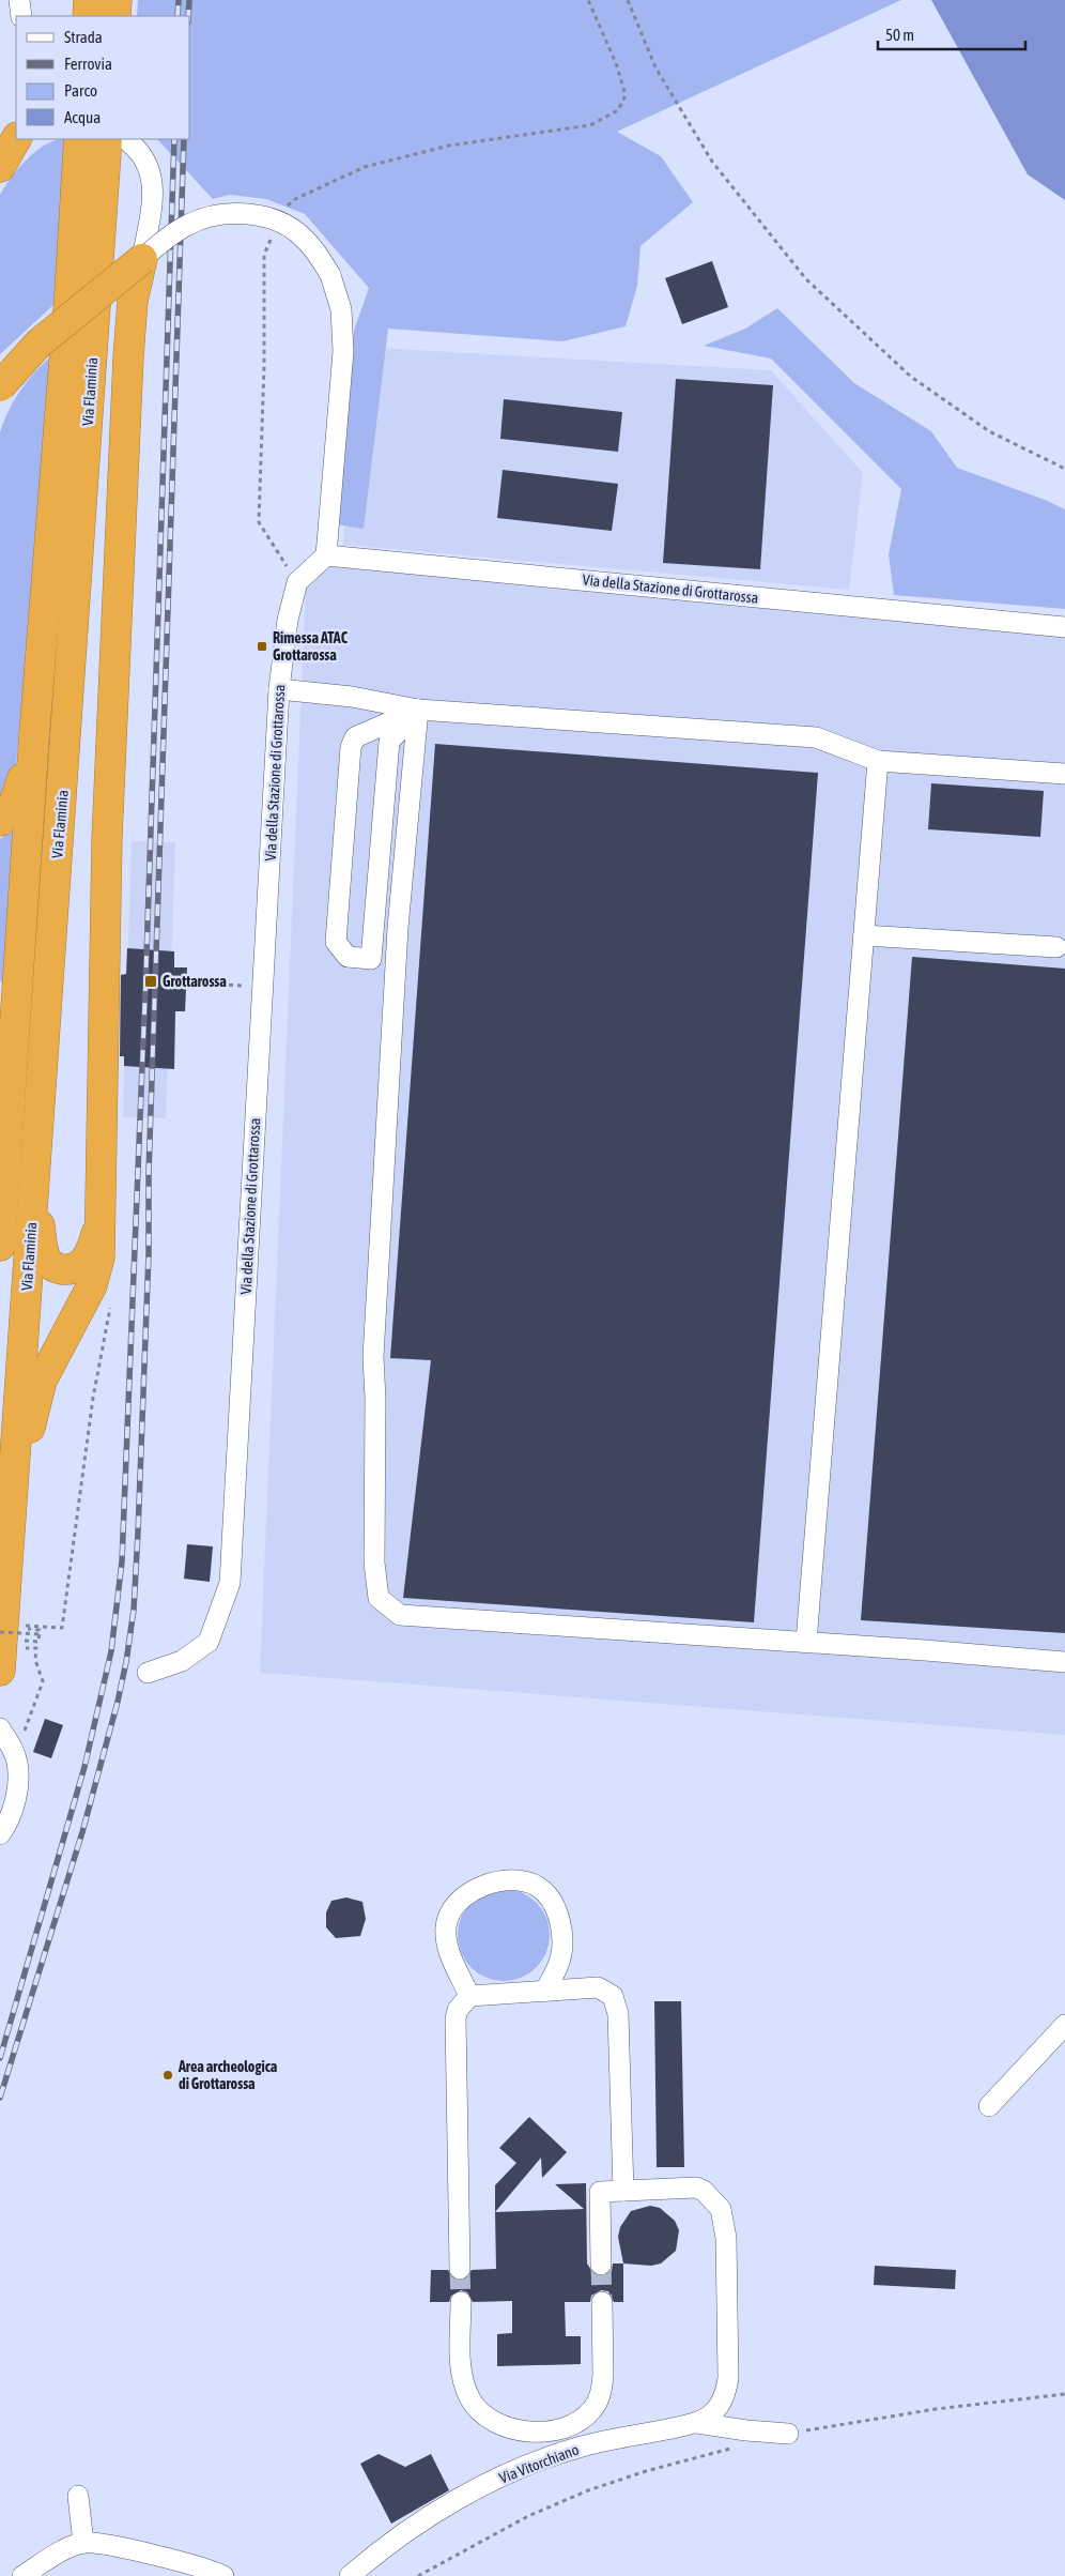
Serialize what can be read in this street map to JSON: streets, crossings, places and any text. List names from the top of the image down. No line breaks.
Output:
{"streets":{"highway":["Via Flaminia"],"street":["Via della Stazione di Grottarossa","Via Vitorchiano"]},"places":{"transit":["Rimessa ATAC Grottarossa","Grottarossa"],"other":["Area archeologica di Grottarossa"]},"legend":["Strada","Ferrovia","Parco","Acqua"],"scale_bar":"50 m"}
